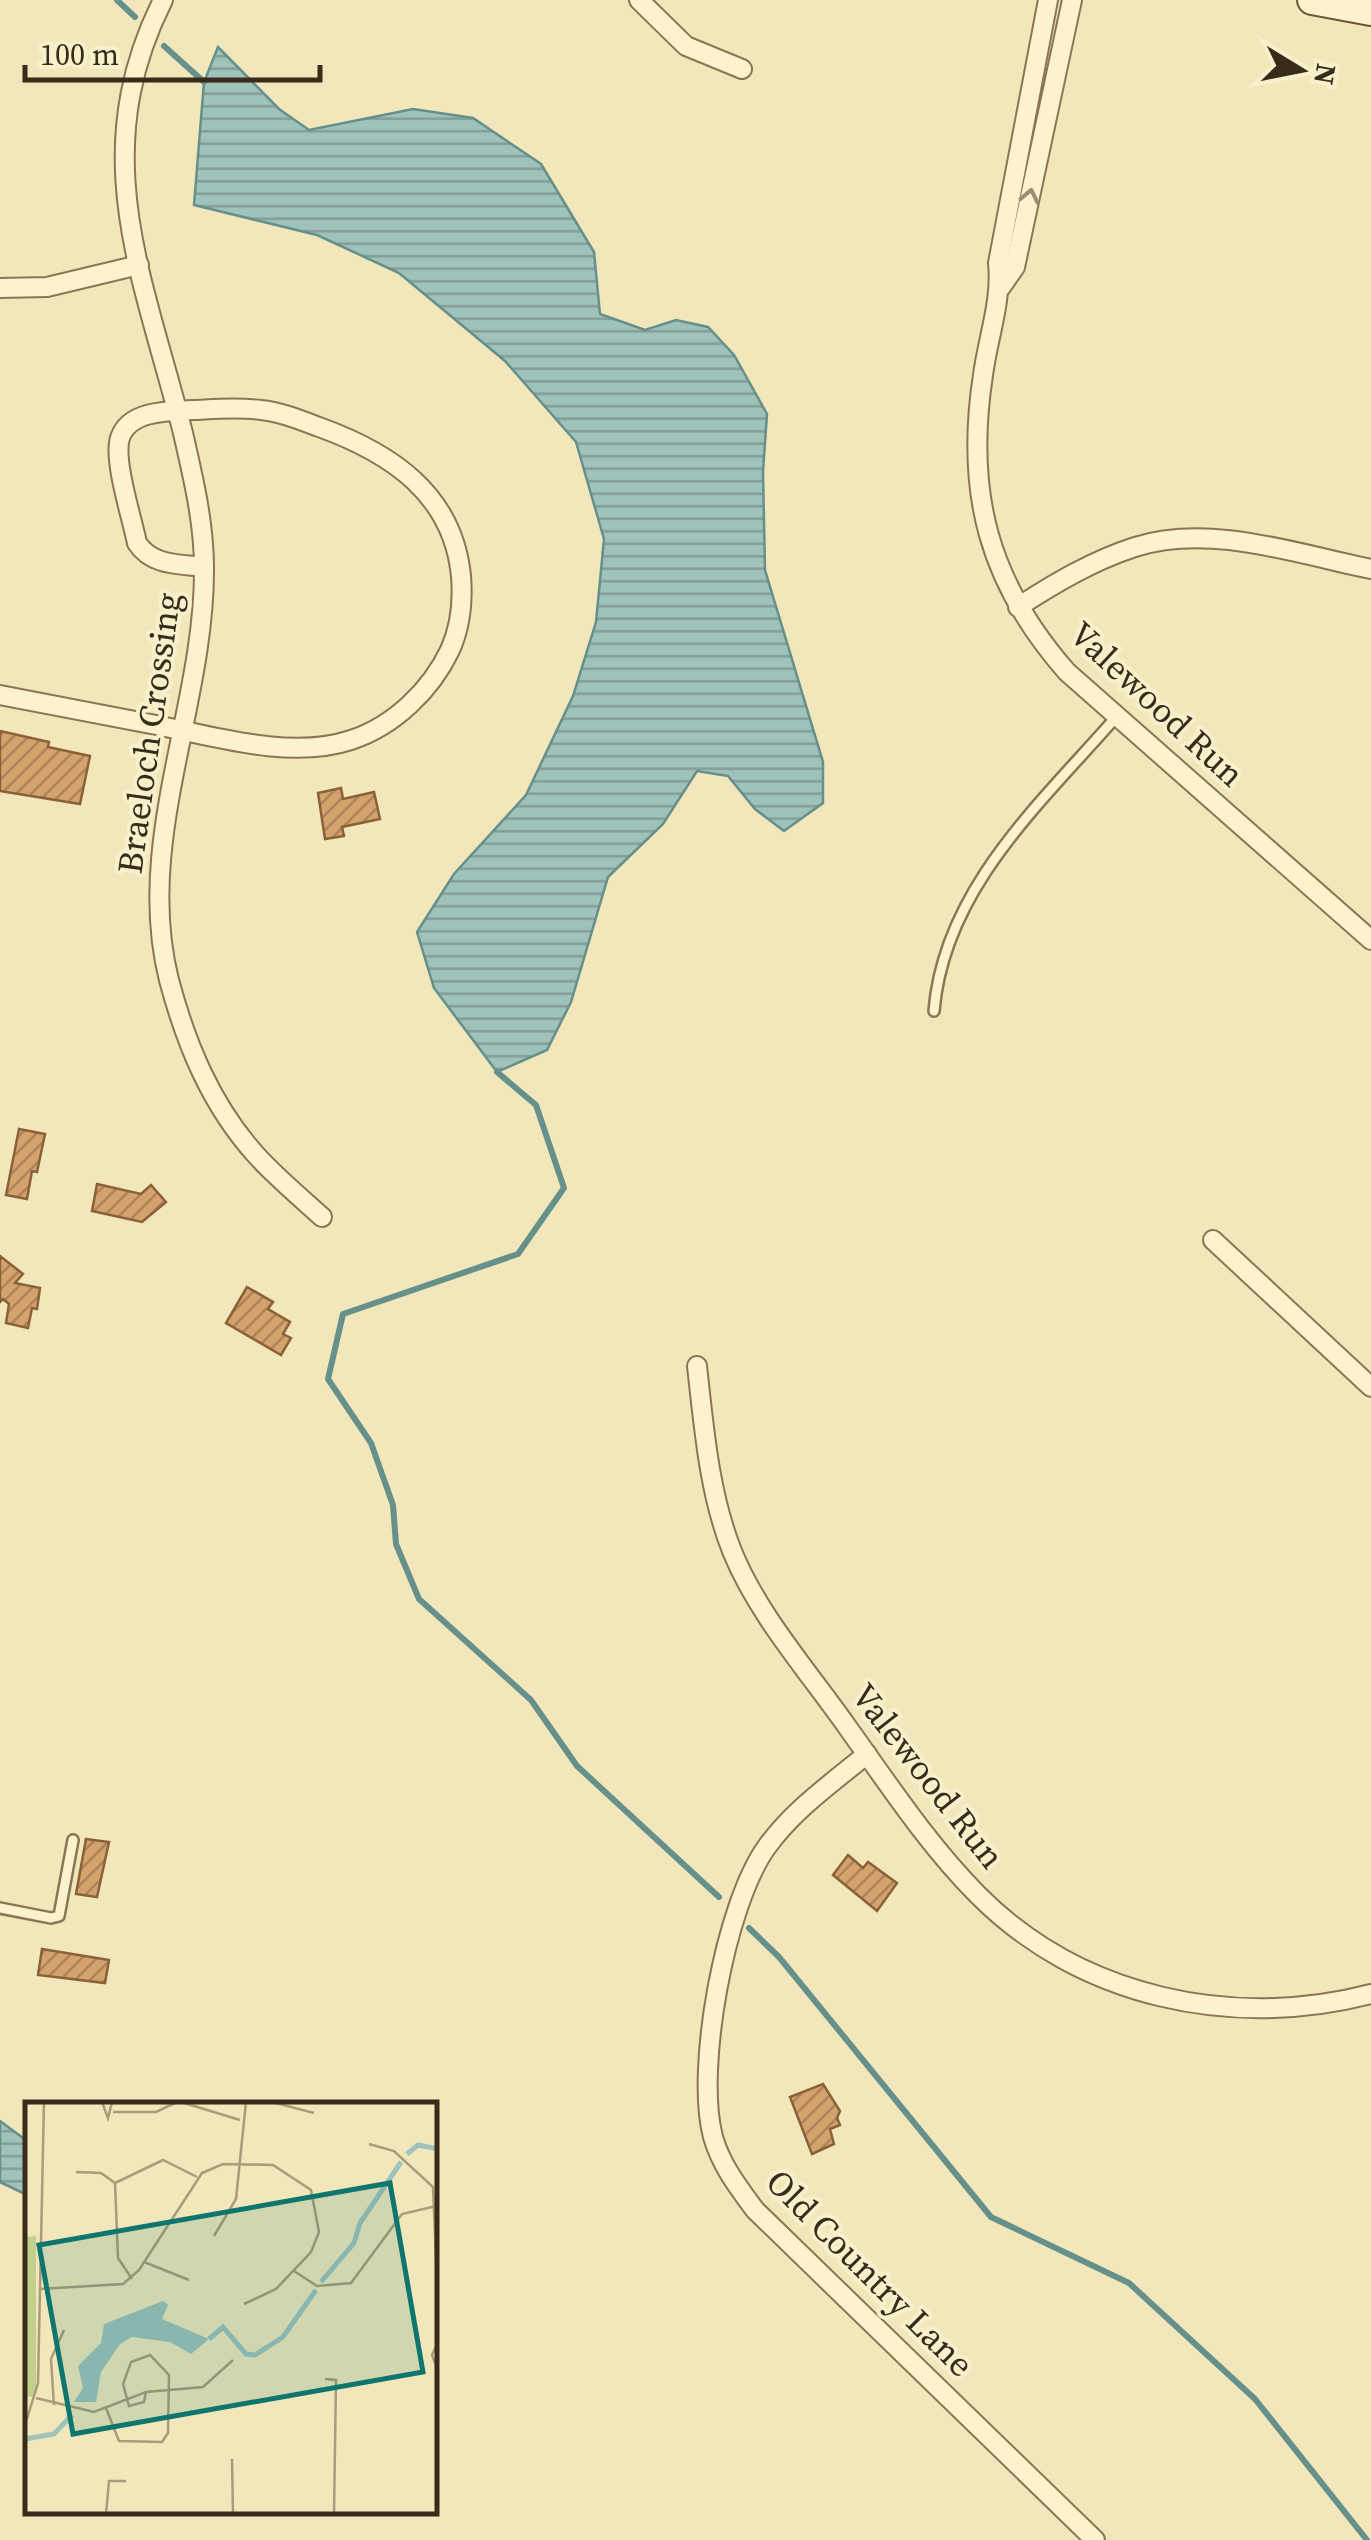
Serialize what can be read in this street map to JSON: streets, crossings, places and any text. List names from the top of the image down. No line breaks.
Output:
{"streets":{"street":["Valewood Run","Braeloch Crossing","Old Country Lane"]},"crossings":[["Valewood Run","Old Country Lane"]],"scale_bar":"100 m","north":"right"}
